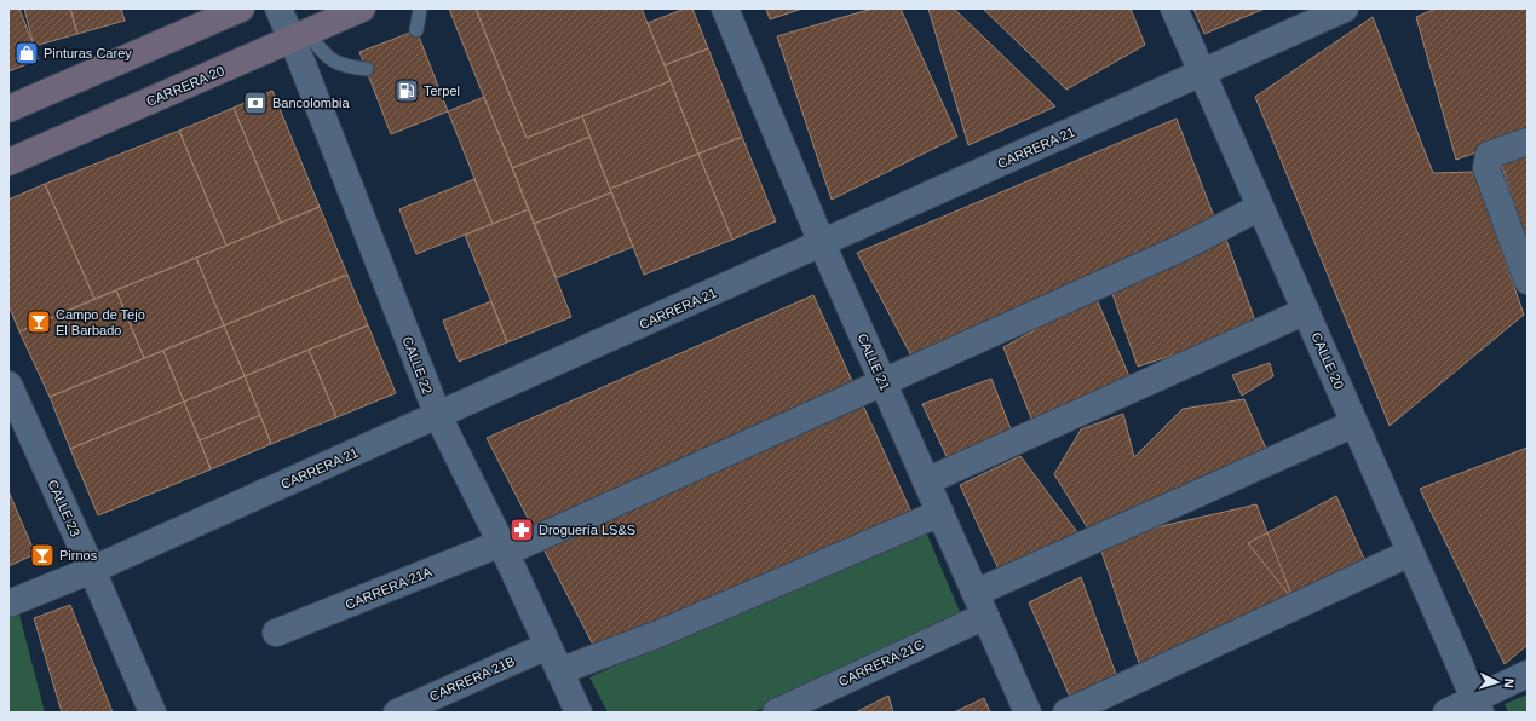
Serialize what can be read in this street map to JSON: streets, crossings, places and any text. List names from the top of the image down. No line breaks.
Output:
{"streets":{"main road":["CARRERA 20"],"street":["CARRERA 21","CALLE 20","CALLE 21","CALLE 22","CALLE 23","CARRERA 21A","CARRERA 21C","CARRERA 21B"]},"crossings":[["CARRERA 20","CALLE 22"],["CARRERA 21","CALLE 20"],["CARRERA 21","CALLE 21"],["CARRERA 21","CALLE 22"],["CARRERA 21","CALLE 23"],["CALLE 20","CARRERA 21A"],["CALLE 20","CARRERA 21C"],["CALLE 21","CARRERA 21A"],["CALLE 21","CARRERA 21C"],["CALLE 22","CARRERA 21A"],["CALLE 22","CARRERA 21B"]],"places":{"shop":["Pinturas Carey"],"fuel station":["Terpel"],"bank":["Bancolombia"],"bar":["Campo de Tejo El Barbado","Pirnos"],"pharmacy":["Droguería LS&S"]},"north":"right"}
